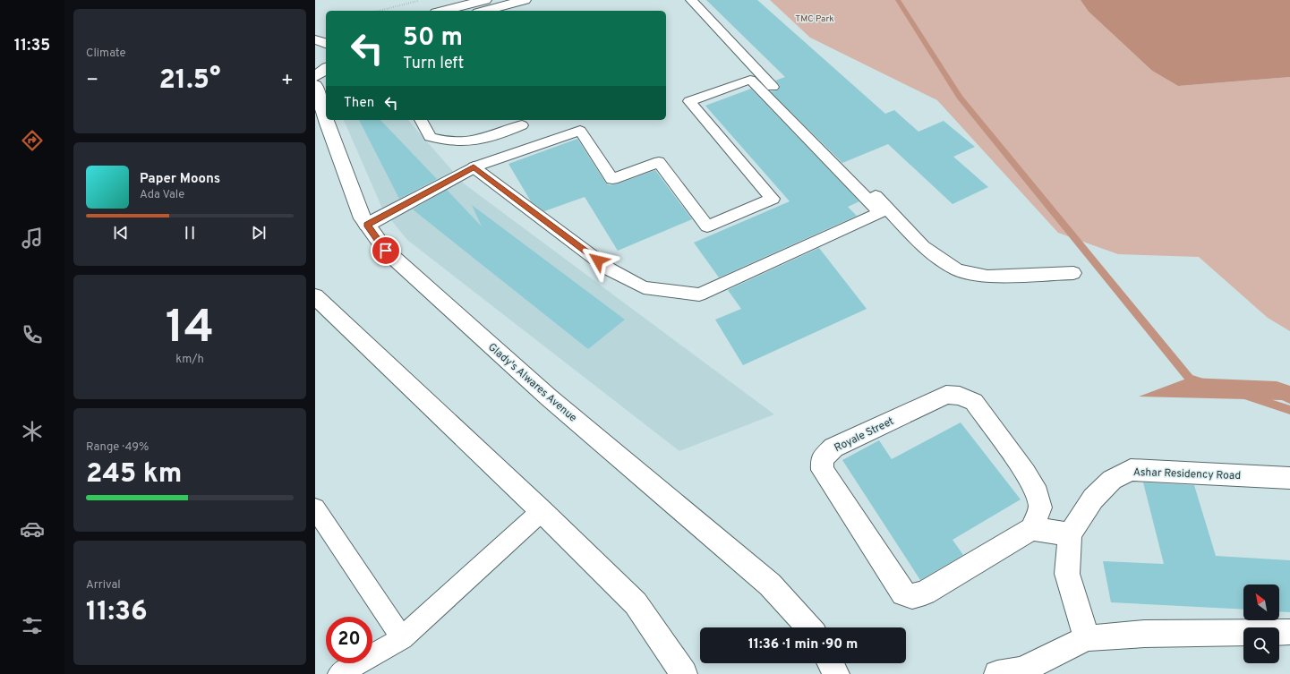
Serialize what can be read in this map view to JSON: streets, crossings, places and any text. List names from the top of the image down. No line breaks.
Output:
{"streets":{"main road":["Glady's Alwares Avenue","Royale Street","Ashar Residency Road"]},"parks":["TMC Park"],"north":"top left","page":{"tabs":"11:35","tile":["Climate",["14","km/h"],["Range · 49%","245 km"],["Arrival","11:36"]],"turn":["50 m","Turn left"],"heat":["−","21.5°","+"],"then":"Then","song":["Paper Moons","Ada Vale"],"limit":"20","trip":"11:36 · 1 min · 90 m"}}
